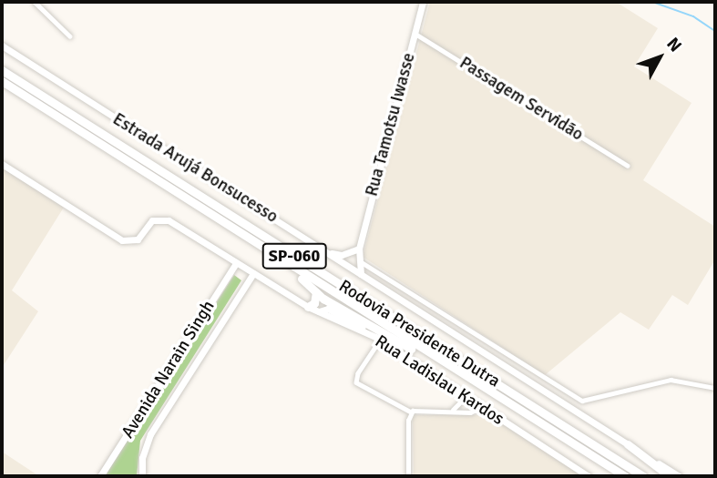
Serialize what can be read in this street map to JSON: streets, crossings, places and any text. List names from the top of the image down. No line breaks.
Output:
{"streets":{"highway":["SP-060","Rodovia Presidente Dutra"],"street":["Passagem Servidão","Rua Tamotsu Iwasse","Estrada Arujá Bonsucesso","Avenida Narain Singh","Rua Ladislau Kardos"]},"crossings":[["Passagem Servidão","Rua Tamotsu Iwasse"],["Rua Tamotsu Iwasse","Estrada Arujá Bonsucesso"]],"north":"top right"}
